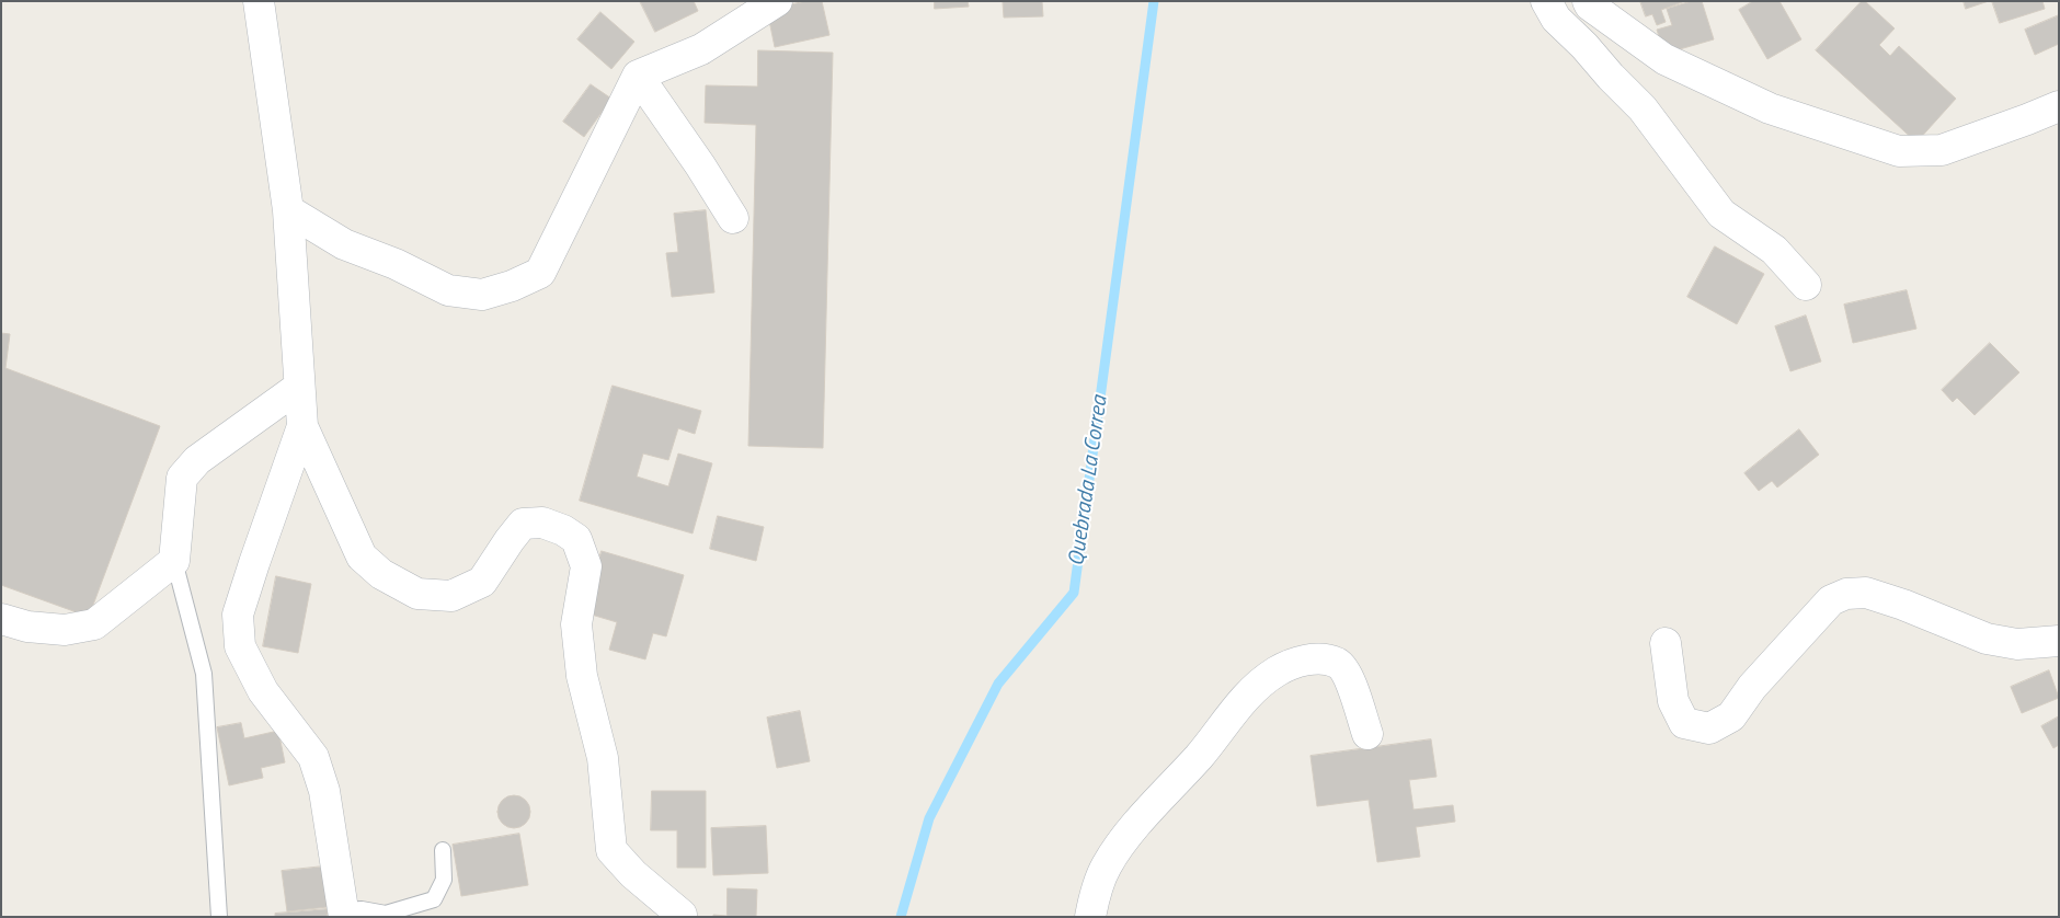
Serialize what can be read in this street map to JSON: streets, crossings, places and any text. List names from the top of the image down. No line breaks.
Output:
{"water":["Quebrada La Correa"]}
